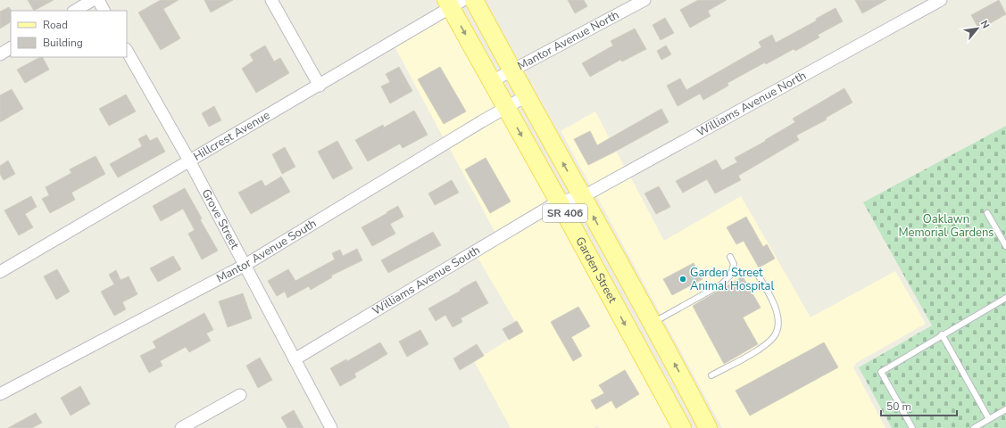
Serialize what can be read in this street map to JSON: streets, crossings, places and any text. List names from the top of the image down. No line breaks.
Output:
{"streets":{"main road":["SR 406","Garden Street"],"street":["Mantor Avenue North","Williams Avenue North","Hillcrest Avenue","Grove Street","Mantor Avenue South","Williams Avenue South"]},"crossings":[["Mantor Avenue North","Garden Street"],["Williams Avenue North","Garden Street"],["Williams Avenue North","Williams Avenue South"],["Hillcrest Avenue","Grove Street"],["Hillcrest Avenue","Garden Street"],["Grove Street","Mantor Avenue South"],["Grove Street","Williams Avenue South"],["Mantor Avenue South","Garden Street"],["Garden Street","Williams Avenue South"]],"parks":["Oaklawn Memorial Gardens"],"places":["Garden Street Animal Hospital"],"legend":["Road","Building"],"scale_bar":"50 m","north":"top right"}
